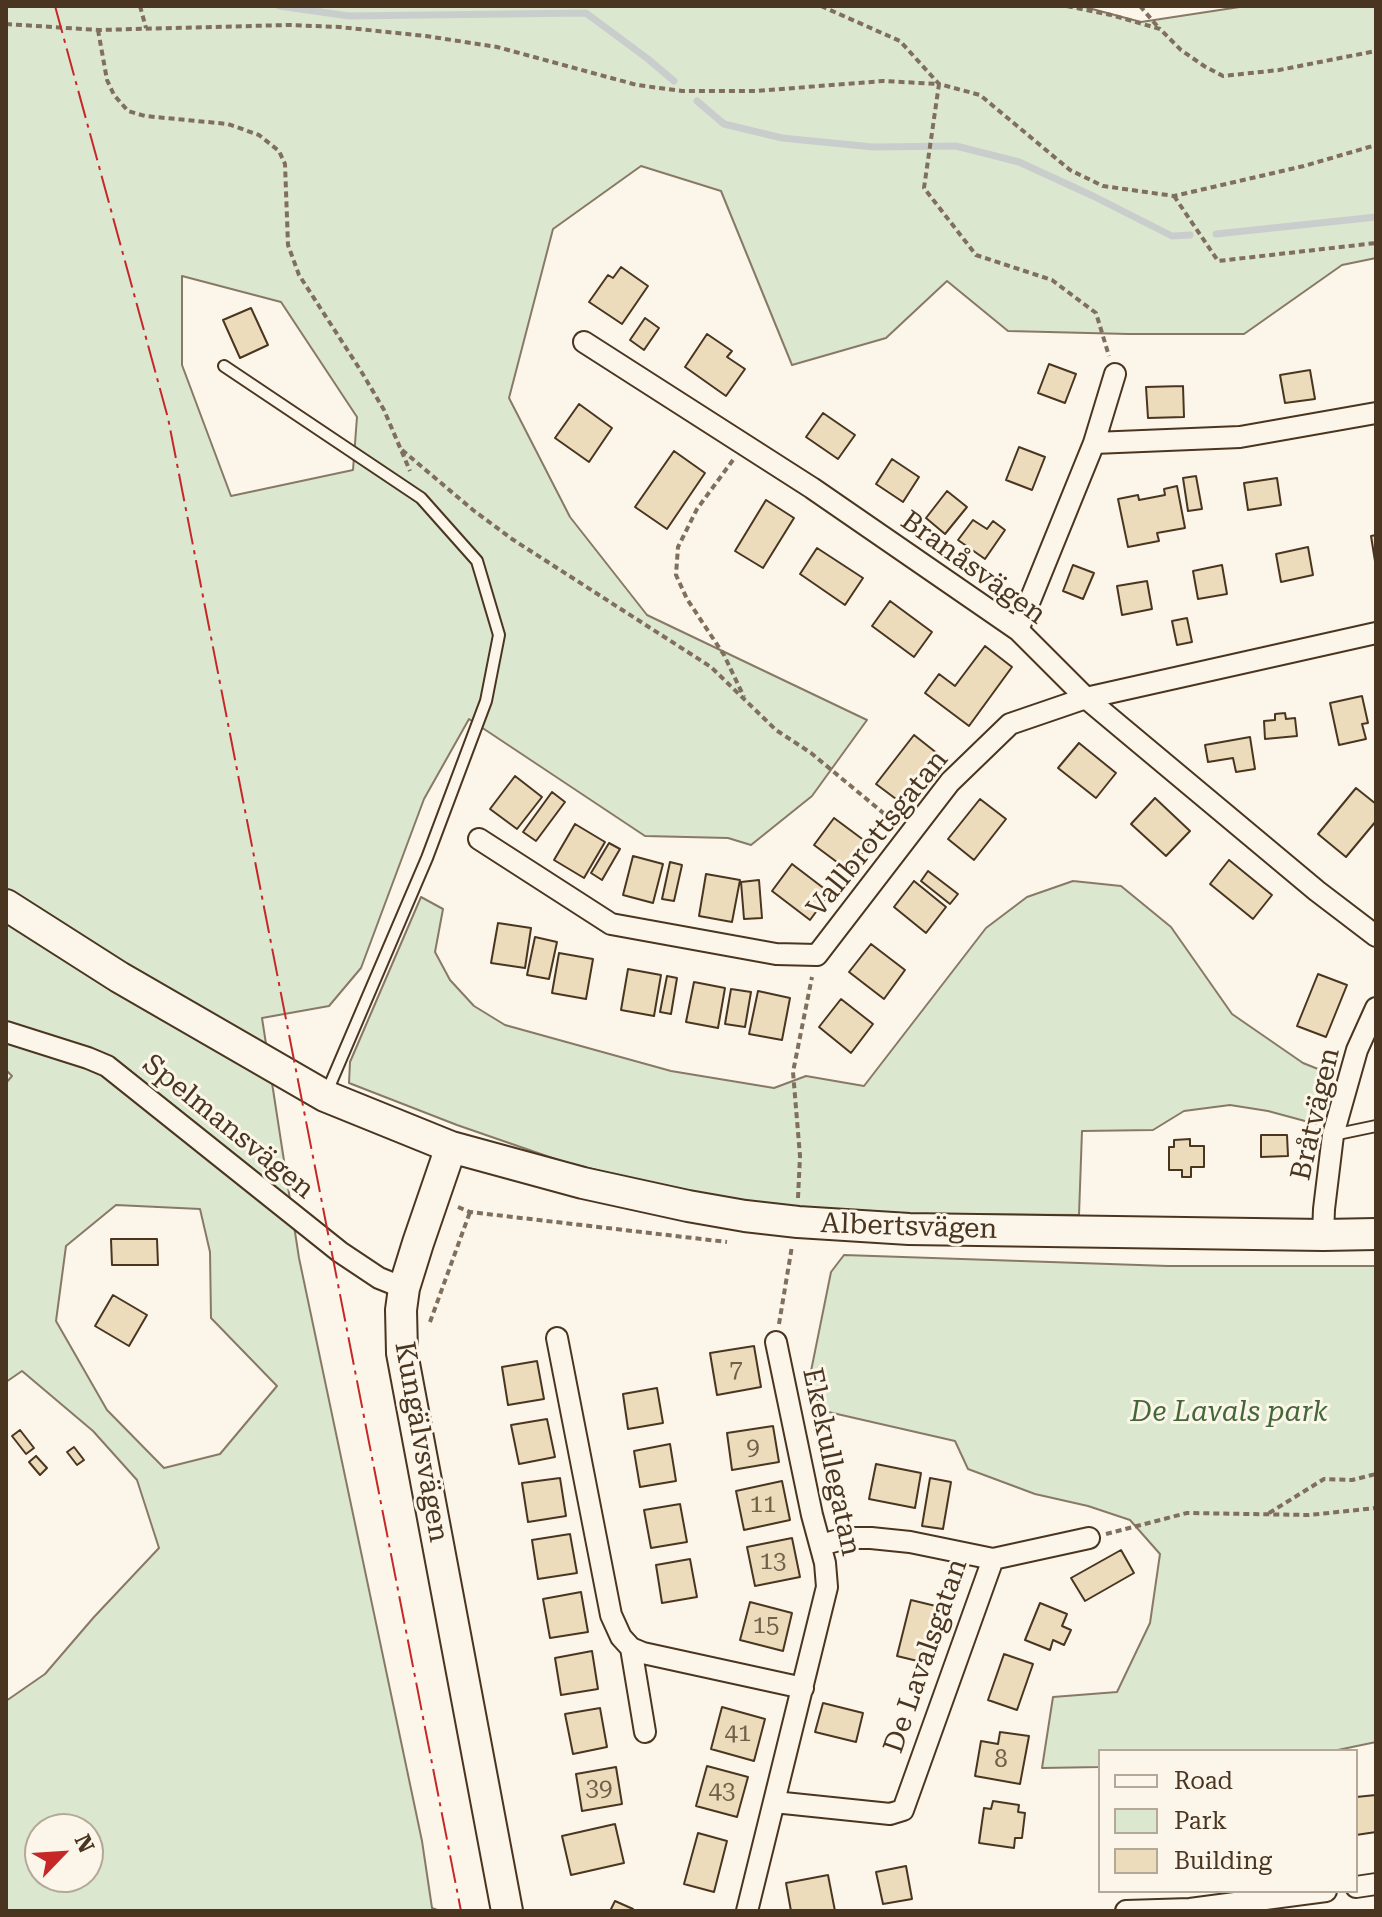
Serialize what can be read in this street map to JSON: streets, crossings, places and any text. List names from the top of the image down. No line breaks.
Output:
{"streets":{"street":["Branåsvägen","Vallbrottsgatan","Bråtvägen","Spelmansvägen","Albertsvägen","Kungälvsvägen","Ekekullegatan","De Lavalsgatan"]},"crossings":[["Branåsvägen","Vallbrottsgatan"],["Bråtvägen","Albertsvägen"],["Spelmansvägen","Kungälvsvägen"],["Albertsvägen","Kungälvsvägen"],["Ekekullegatan","De Lavalsgatan"]],"parks":["De Lavals park"],"house_numbers":["7","9","11","13","15","41","8","39","43"],"legend":["Road","Park","Building"],"north":"top right"}
